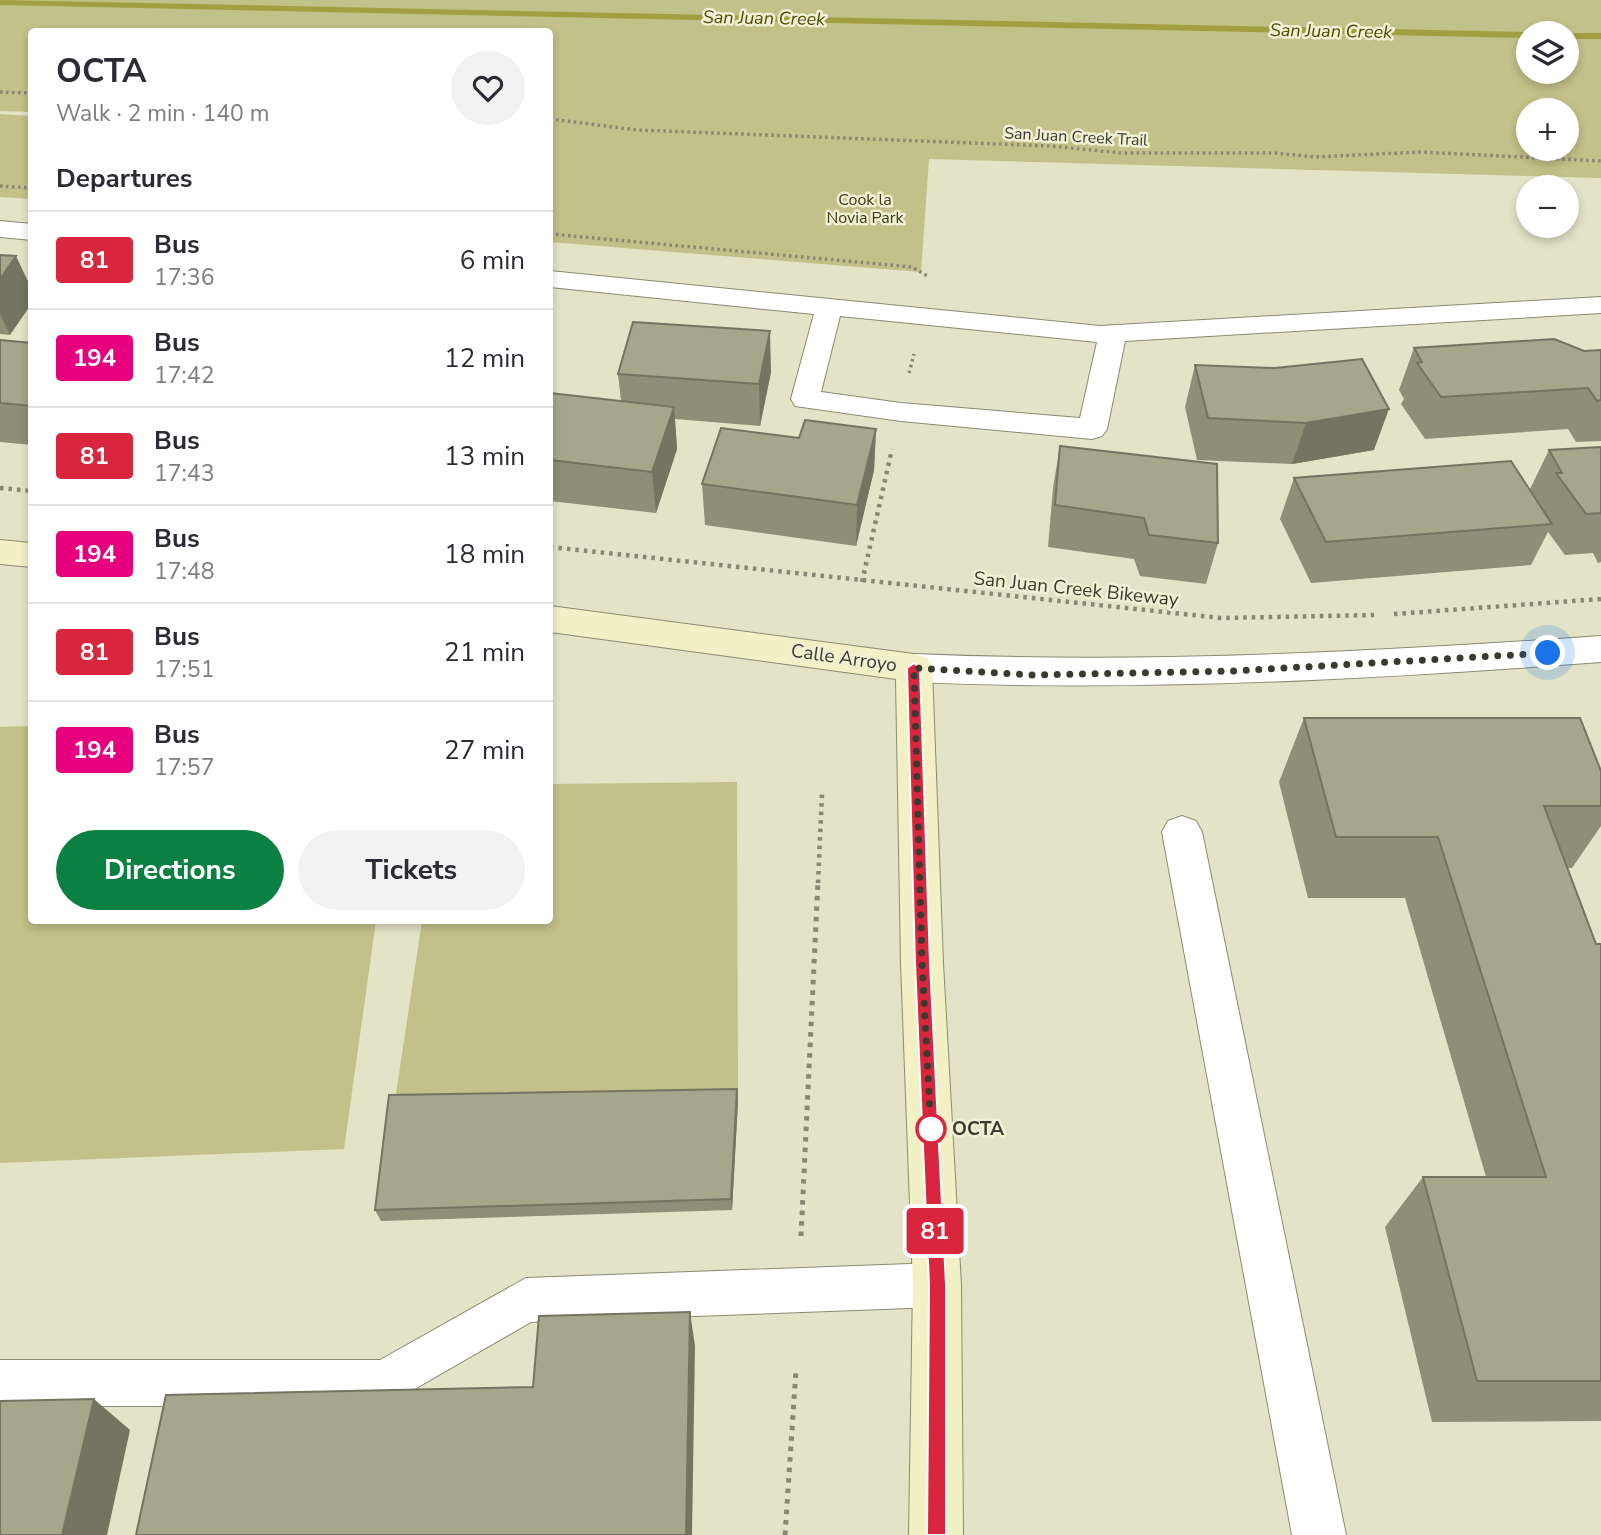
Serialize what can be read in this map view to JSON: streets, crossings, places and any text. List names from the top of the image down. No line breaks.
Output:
{"streets":{"main road":["Calle Arroyo"],"path":["San Juan Creek Trail","San Juan Creek Bikeway"]},"water":["San Juan Creek"],"parks":["Cook la Novia Park"],"places":["OCTA"],"lines":["bus line 81"],"page":{"on_map":"81","map_buttons":["+","−"],"heading":[["OCTA","Walk · 2 min · 140 m"],"Departures"],"list":[{"mark":"81","name":"Bus","note":"17:36","value":"6 min"},{"mark":"194","name":"Bus","note":"17:42","value":"12 min"},{"mark":"81","name":"Bus","note":"17:43","value":"13 min"},{"mark":"194","name":"Bus","note":"17:48","value":"18 min"},{"mark":"81","name":"Bus","note":"17:51","value":"21 min"},{"mark":"194","name":"Bus","note":"17:57","value":"27 min"}],"buttons":["Directions","Tickets"]}}
